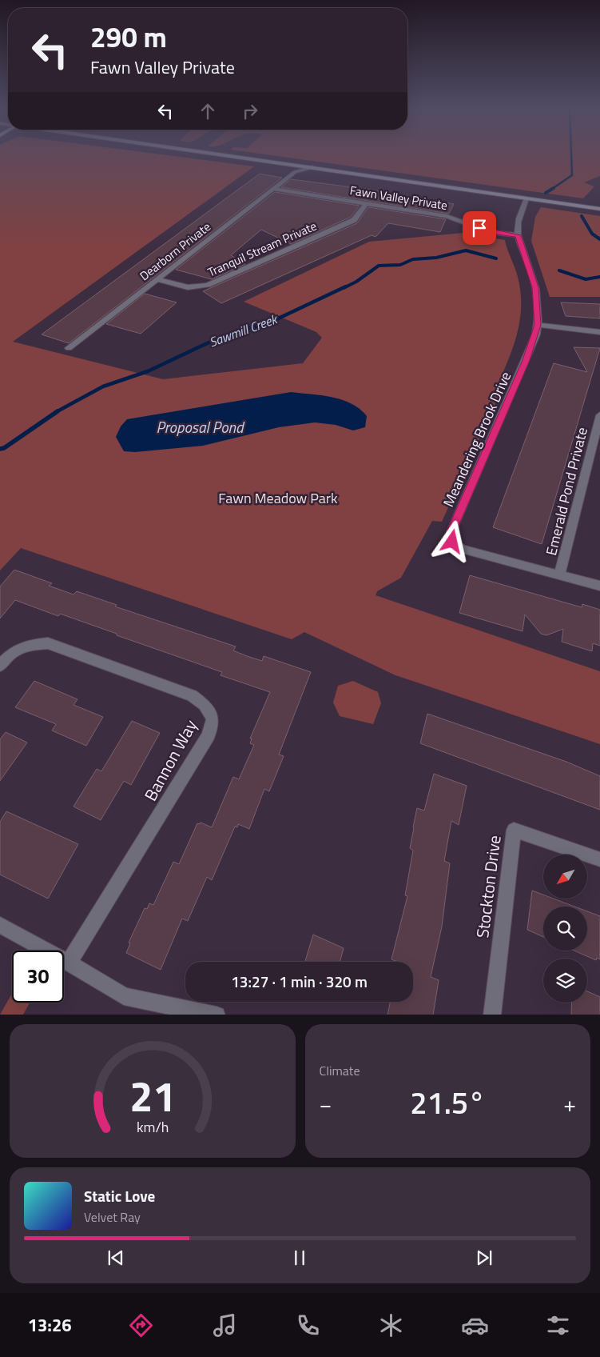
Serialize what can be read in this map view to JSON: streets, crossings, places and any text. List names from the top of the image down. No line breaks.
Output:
{"streets":{"street":["Fawn Valley Private","Tranquil Stream Private","Dearborn Private","Meandering Brook Drive","Emerald Pond Private","Bannon Way","Stockton Drive"]},"crossings":[["Fawn Valley Private","Tranquil Stream Private"],["Fawn Valley Private","Dearborn Private"],["Fawn Valley Private","Meandering Brook Drive"],["Tranquil Stream Private","Dearborn Private"],["Meandering Brook Drive","Emerald Pond Private"]],"water":["Sawmill Creek","Proposal Pond"],"parks":["Fawn Meadow Park"],"north":"bottom left","page":{"turn":["290 m","Fawn Valley Private"],"limit":"30","trip":"13:27 · 1 min · 320 m","tile":"Climate","heat":["−","21.5°","+"],"song":["Static Love","Velvet Ray"],"tabs":"13:26","gauge":["21","km/h"]}}
